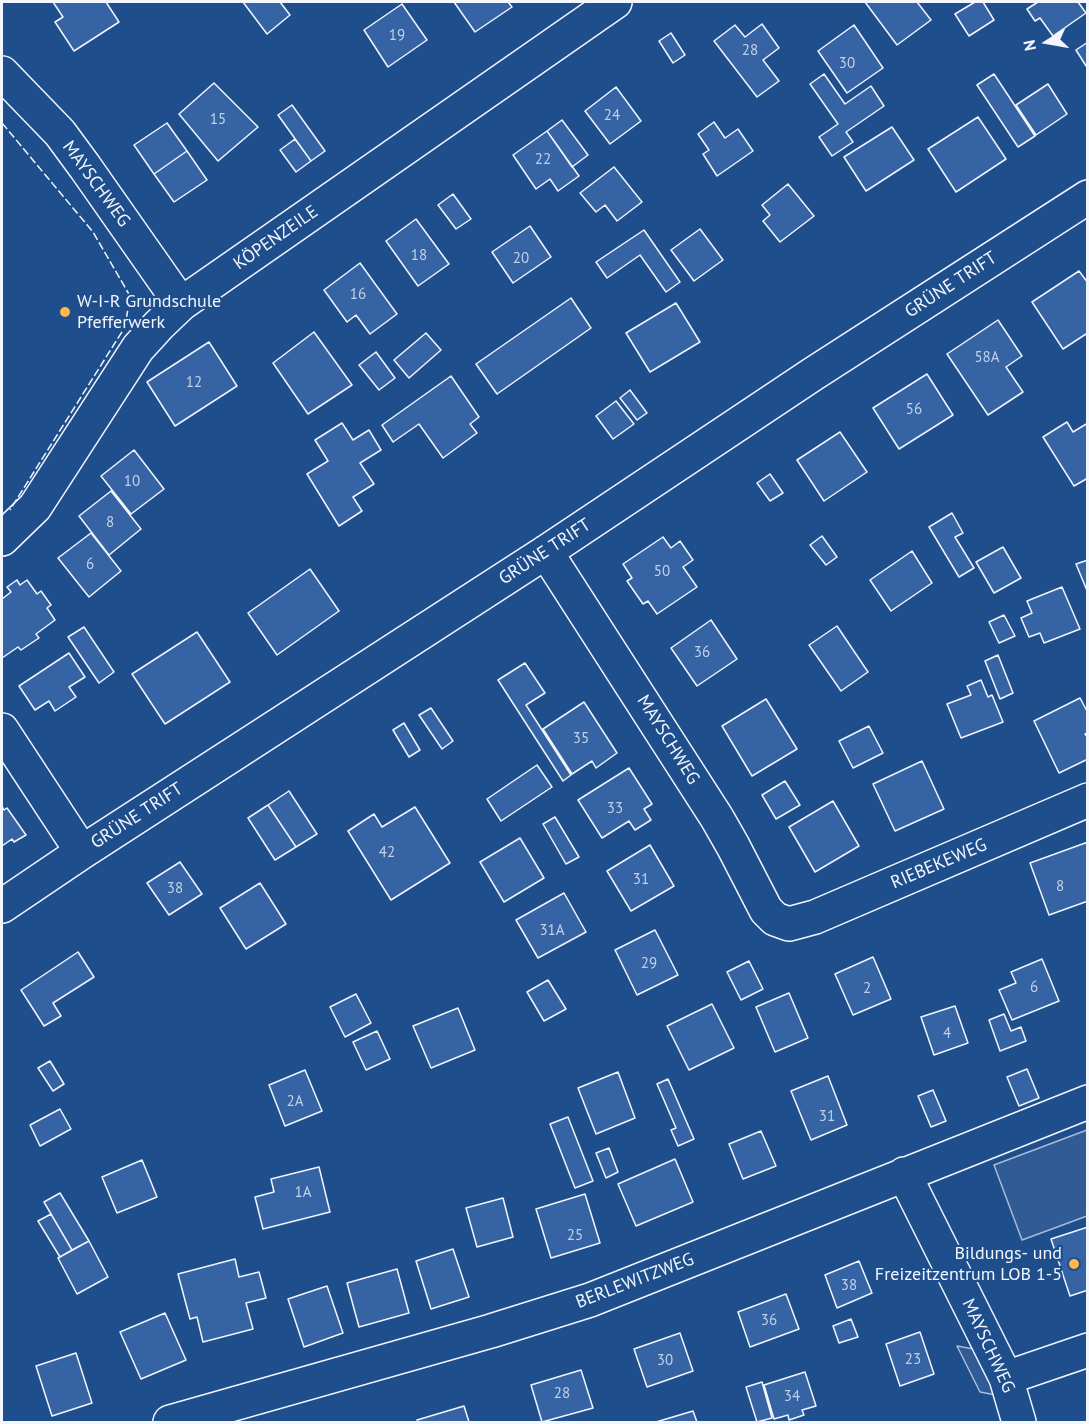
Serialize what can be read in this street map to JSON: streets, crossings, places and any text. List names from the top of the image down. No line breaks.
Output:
{"streets":{"street":["MAYSCHWEG","KÖPENZEILE","GRÜNE TRIFT","RIEBEKEWEG","BERLEWITZWEG"]},"crossings":[["MAYSCHWEG","KÖPENZEILE"],["MAYSCHWEG","GRÜNE TRIFT"],["MAYSCHWEG","RIEBEKEWEG"],["MAYSCHWEG","BERLEWITZWEG"]],"places":["W-I-R Grundschule Pfefferwerk","Bildungs- und Freizeitzentrum LOB 1-5"],"house_numbers":["19","28","30","24","15","22","18","20","16","58A","12","56","10","8","6","50","36","35","33","42","31","8","38","31A","29","6","2","4","2A","31","1A","25","38","36","23","30","28","34"],"north":"left"}
